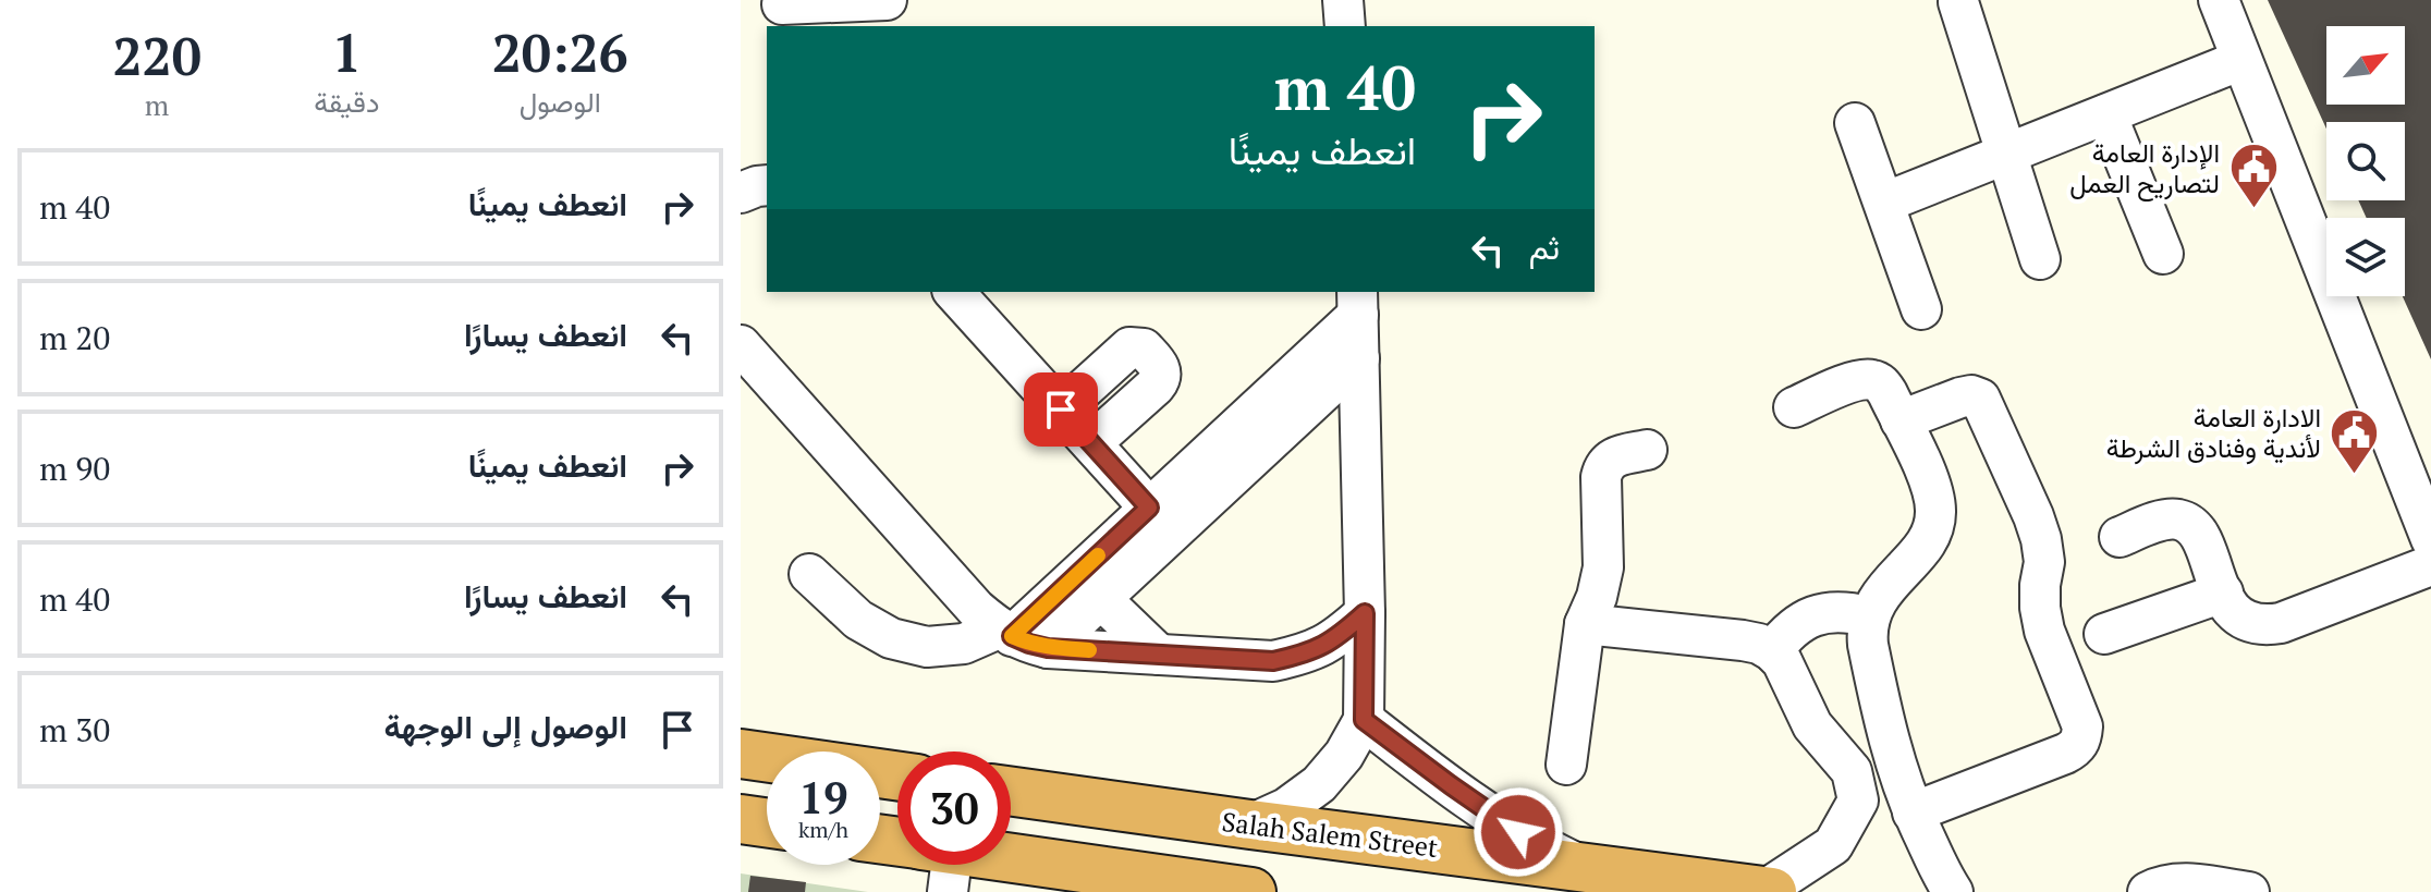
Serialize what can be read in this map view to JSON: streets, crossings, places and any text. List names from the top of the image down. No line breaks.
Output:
{"streets":{"highway":["Salah Salem Street"]},"places":{"public building":["الإدارة العامة لتصاريح العمل","الادارة العامة لأندية وفنادق الشرطة"]},"north":"top right","page":{"eta":["20:26","الوصول","1","دقيقة","220","m"],"turn":["40 m","انعطف يمينًا"],"list":[{"name":"انعطف يمينًا","value":"40 m"},{"name":"انعطف يسارًا","value":"20 m"},{"name":"انعطف يمينًا","value":"90 m"},{"name":"انعطف يسارًا","value":"40 m"},{"name":"الوصول إلى الوجهة","value":"30 m"}],"then":"ثم","speed":"19 km/h","limit":"30"}}
